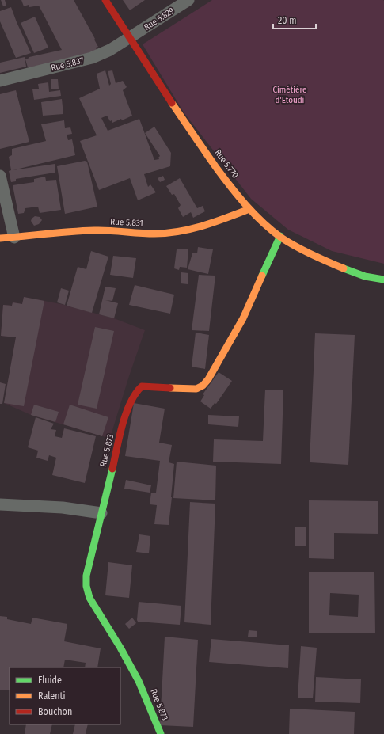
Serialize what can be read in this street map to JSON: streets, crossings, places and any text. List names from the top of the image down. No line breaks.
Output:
{"streets":{"street":["Rue 5.829","Rue 5.837","Rue 5.770","Rue 5.831","Rue 5.873"]},"crossings":[["Rue 5.829","Rue 5.837"],["Rue 5.829","Rue 5.770"],["Rue 5.837","Rue 5.770"],["Rue 5.770","Rue 5.831"],["Rue 5.770","Rue 5.873"]],"parks":["Cimétière d'Etoudi"],"legend":["Fluide","Ralenti","Bouchon"],"scale_bar":"20 m"}
